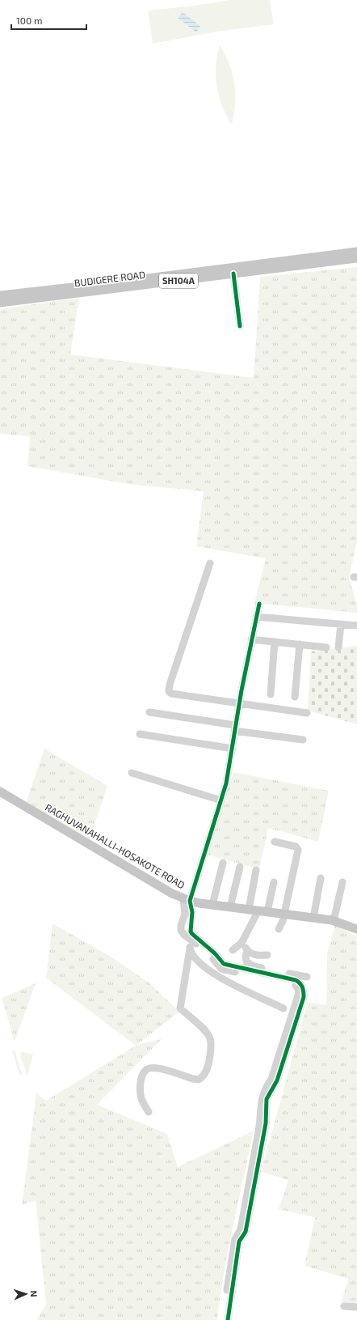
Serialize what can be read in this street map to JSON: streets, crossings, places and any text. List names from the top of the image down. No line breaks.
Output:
{"streets":{"main road":["BUDIGERE ROAD","SH104A","RAGHUVANAHALLI-HOSAKOTE ROAD"]},"scale_bar":"100 m","north":"right"}
